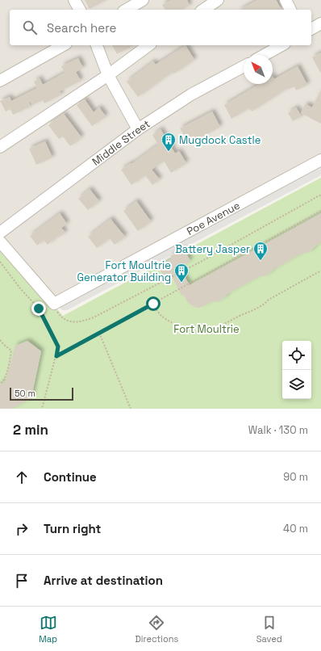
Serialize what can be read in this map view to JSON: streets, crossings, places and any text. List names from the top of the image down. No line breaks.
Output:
{"streets":{"street":["Middle Street","Poe Avenue"]},"parks":["Fort Moultrie"],"places":{"building":["Mugdock Castle","Battery Jasper","Fort Moultrie Generator Building"]},"scale_bar":"50 m","north":"top left","page":{"search":"Search here","scale":"50 m","heading":["2 min","Walk · 130 m"],"list":[["Continue","90 m"],["Turn right","40 m"],"Arrive at destination"],"nav":["Map","Directions","Saved"]}}
